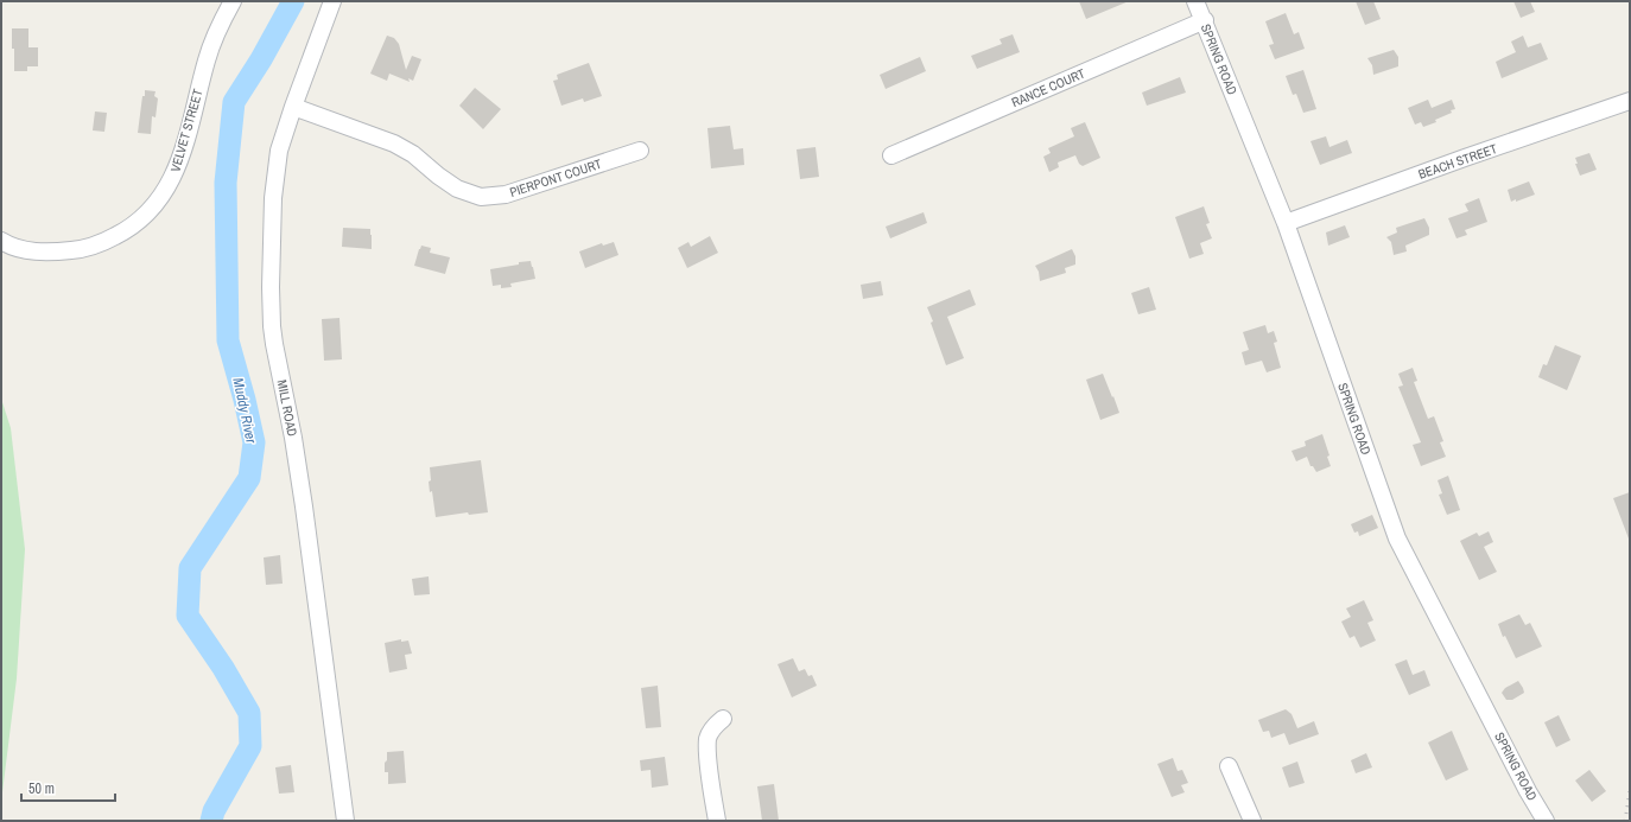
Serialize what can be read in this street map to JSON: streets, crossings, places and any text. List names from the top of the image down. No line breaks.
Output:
{"streets":{"street":["SPRING ROAD","RANCE COURT","VELVET STREET","BEACH STREET","PIERPONT COURT","MILL ROAD"]},"crossings":[["SPRING ROAD","RANCE COURT"],["SPRING ROAD","BEACH STREET"],["PIERPONT COURT","MILL ROAD"]],"water":["Muddy River"],"scale_bar":"50 m"}
